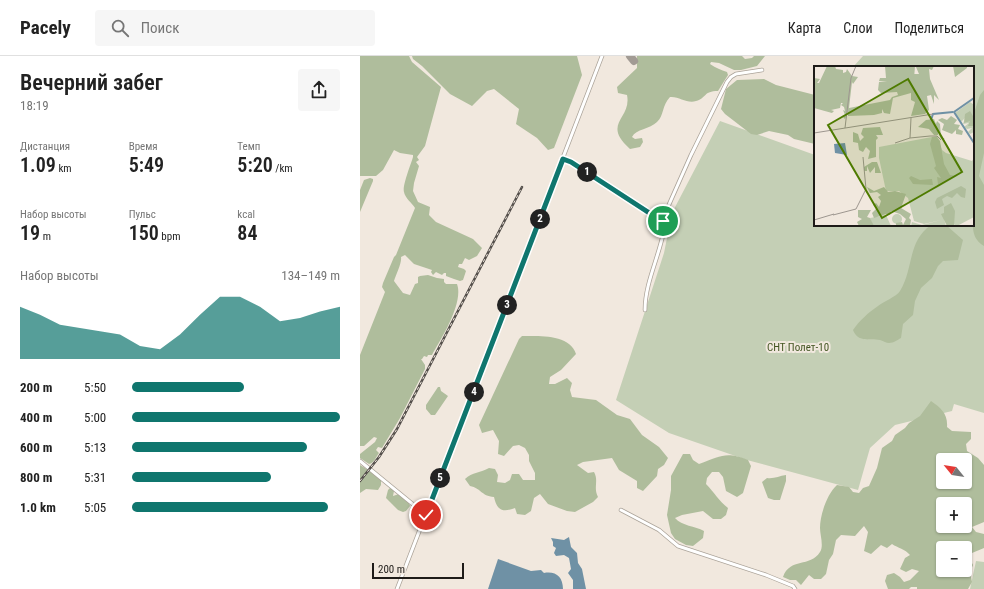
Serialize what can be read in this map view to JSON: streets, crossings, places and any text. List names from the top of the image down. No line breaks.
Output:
{"parks":["СНТ Полет-10"],"scale_bar":"200 m","north":"top left","page":{"header":"Pacely","search":"Поиск","nav":["Карта","Слои","Поделиться"],"heading":["Вечерний забег","18:19"],"stats":[["Дистанция","1.09 km"],["Время","5:49"],["Темп","5:20 /km"],["Набор высоты","19 m"],["Пульс","150 bpm"],["kcal","84"]],"pins":["1","2","3","4","5"],"chart":["Набор высоты","134–149 m"],"list":[{"name":"200 m","note":"5:50"},{"name":"400 m","note":"5:00"},{"name":"600 m","note":"5:13"},{"name":"800 m","note":"5:31"},{"name":"1.0 km","note":"5:05"}],"map_buttons":["+","−"],"scale":"200 m"}}
